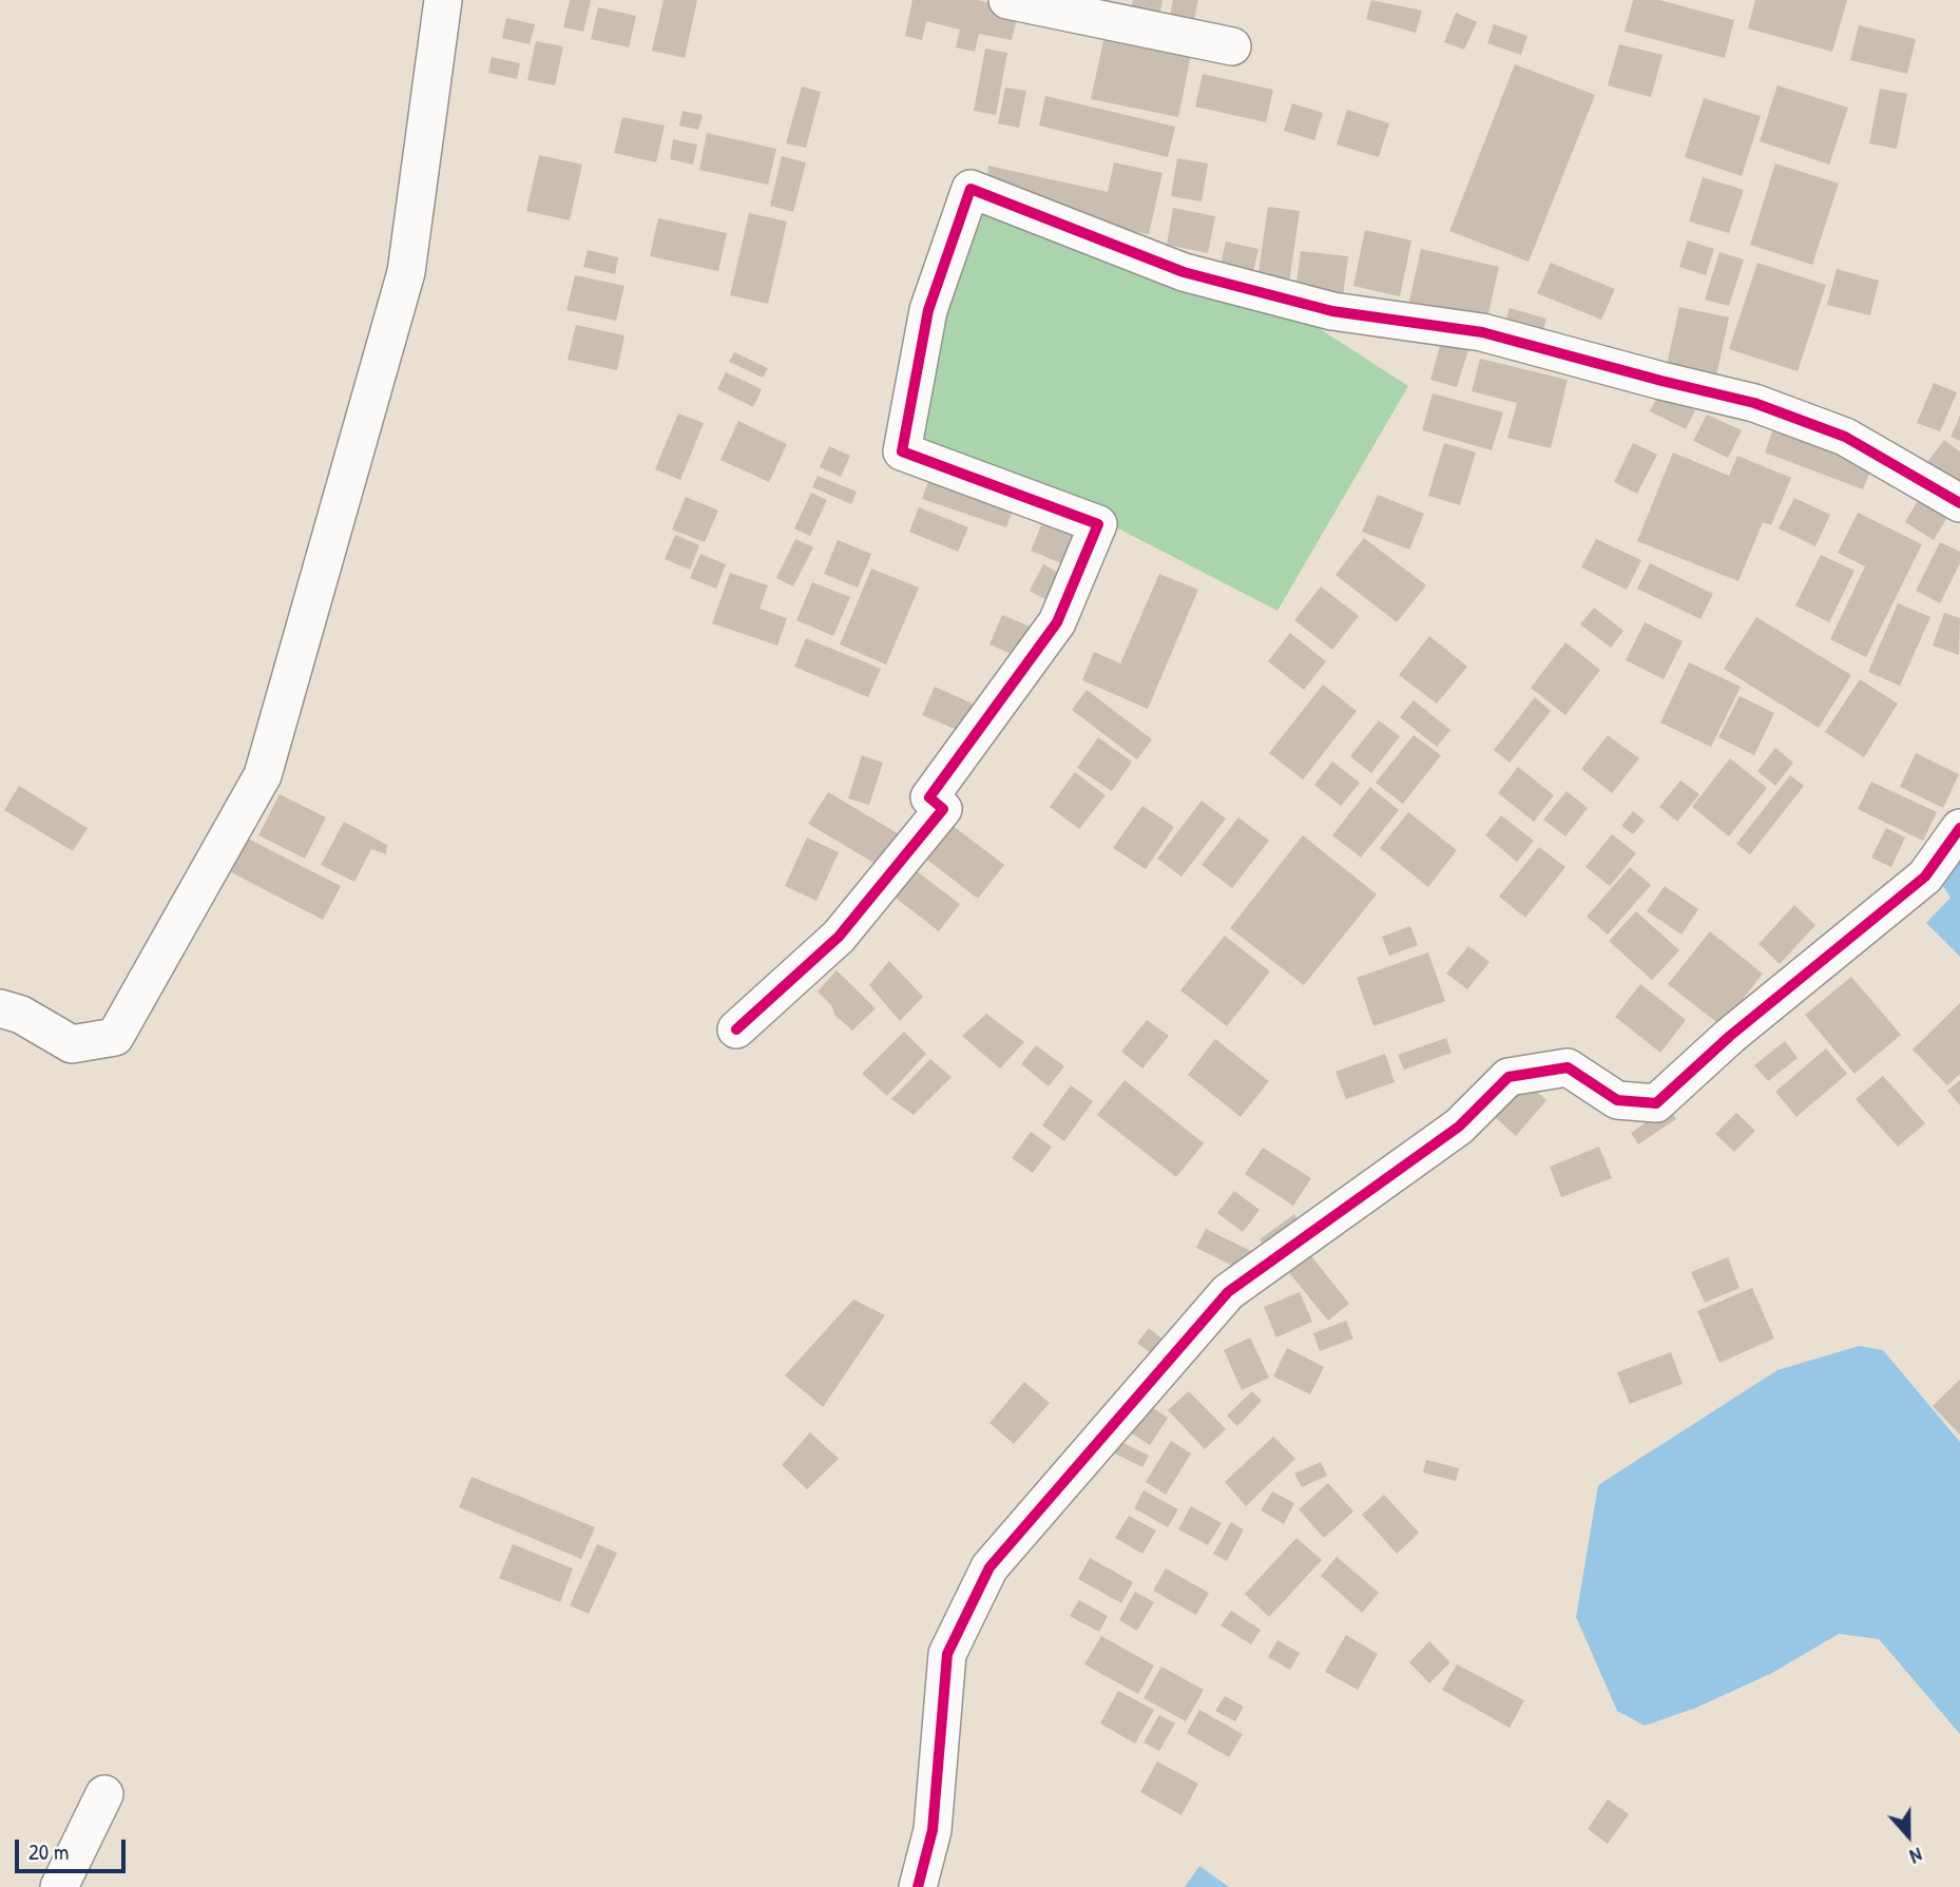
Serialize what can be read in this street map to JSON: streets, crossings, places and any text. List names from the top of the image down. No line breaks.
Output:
{"scale_bar":"20 m","north":"bottom"}
